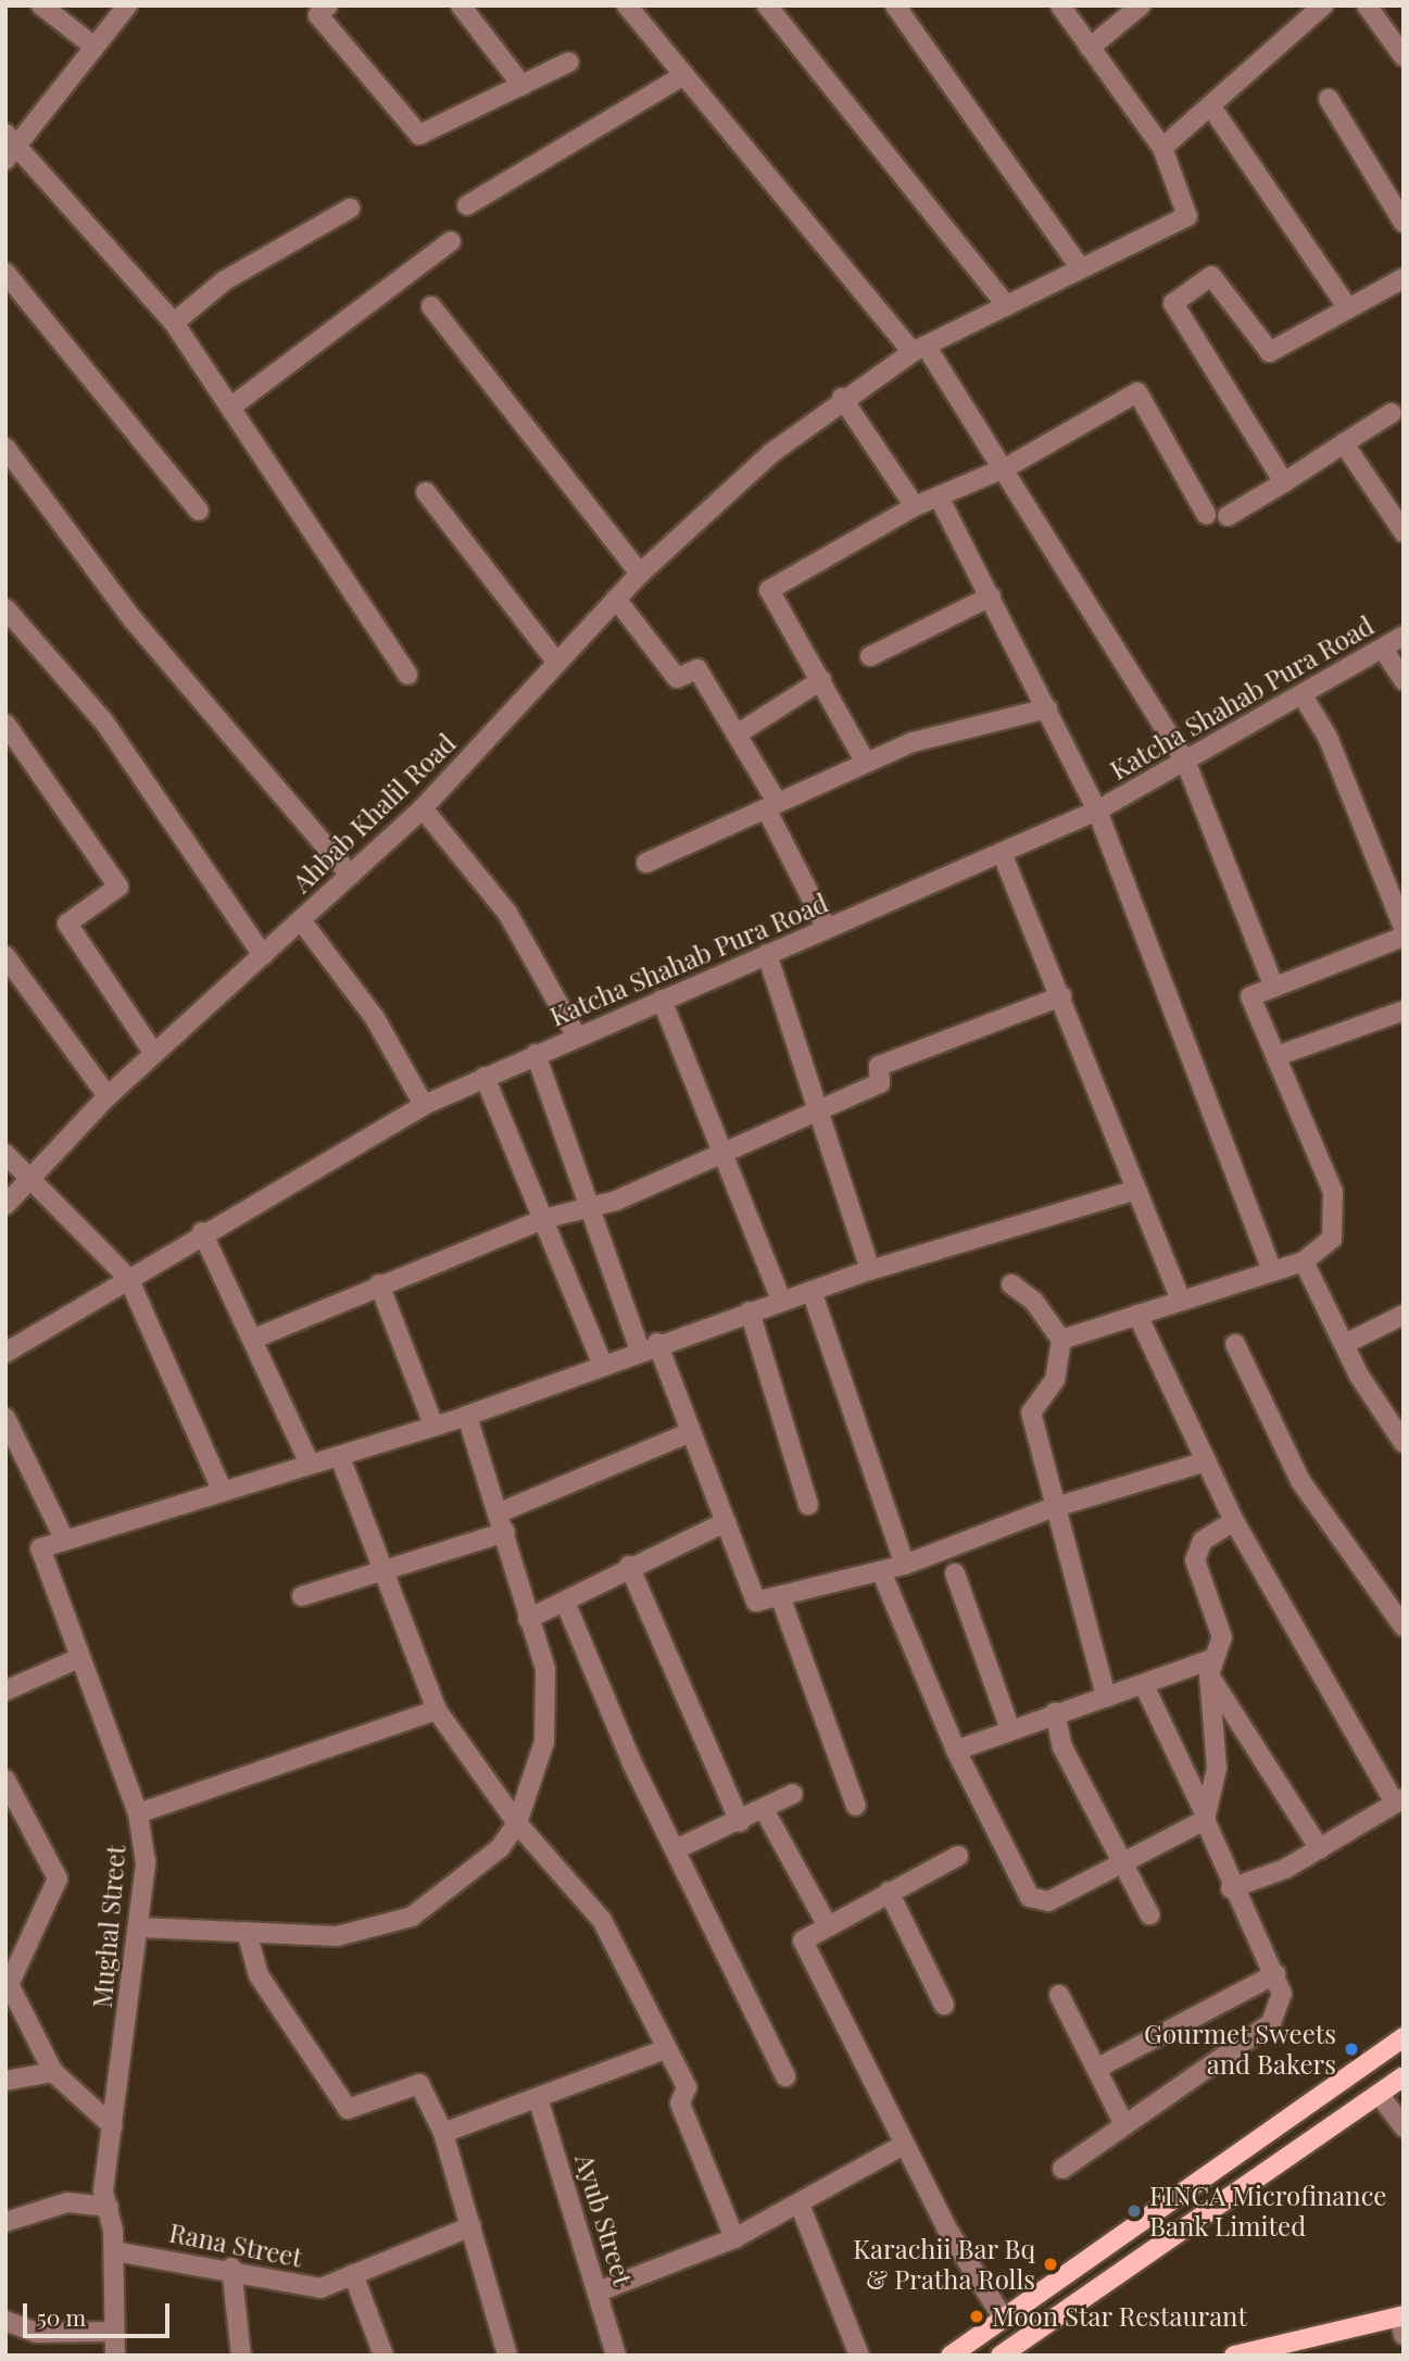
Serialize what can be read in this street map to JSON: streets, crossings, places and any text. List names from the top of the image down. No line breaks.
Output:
{"streets":{"street":["Katcha Shahab Pura Road","Ahbab Khalil Road","Mughal Street","Ayub Street","Rana Street"]},"crossings":[["Mughal Street","Rana Street"]],"places":["Gourmet Sweets and Bakers","FINCA Microfinance Bank Limited","Karachii Bar Bq & Pratha Rolls","Moon Star Restaurant"],"scale_bar":"50 m"}
